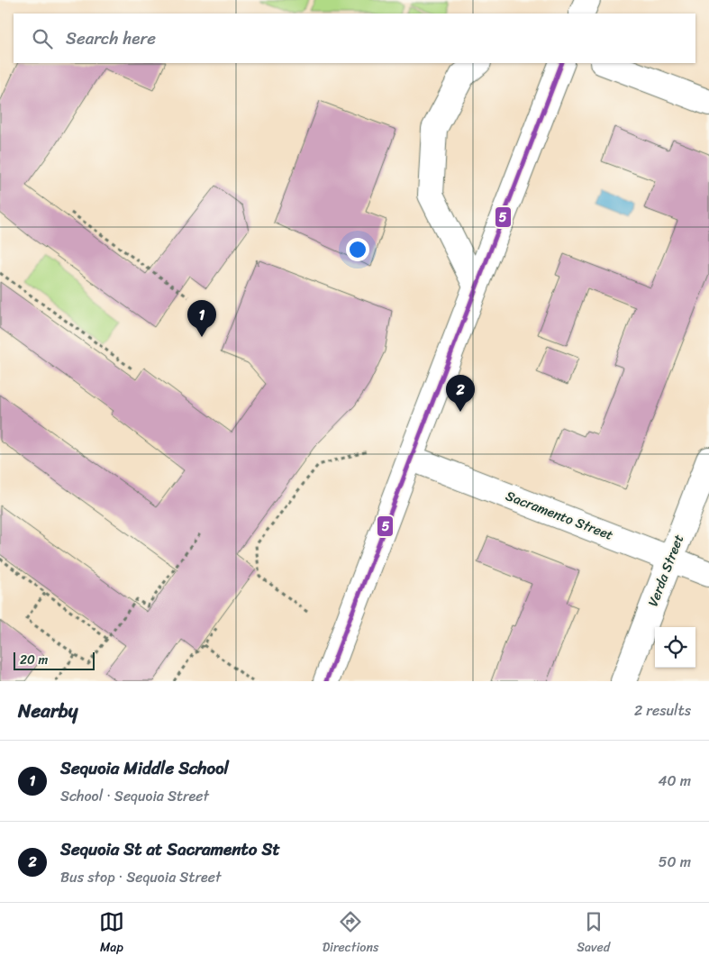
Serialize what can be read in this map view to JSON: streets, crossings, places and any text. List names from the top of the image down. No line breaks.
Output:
{"streets":{"street":["Sacramento Street","Verda Street"]},"crossings":[["Sacramento Street","Verda Street"]],"lines":["transit line 5"],"scale_bar":"20 m","page":{"search":"Search here","pins":["1","2"],"scale":"20 m","heading":["Nearby","2 results"],"list":[{"mark":"1","name":"Sequoia Middle School","note":"School · Sequoia Street","value":"40 m"},{"mark":"2","name":"Sequoia St at Sacramento St","note":"Bus stop · Sequoia Street","value":"50 m"}],"nav":["Map","Directions","Saved"]}}
